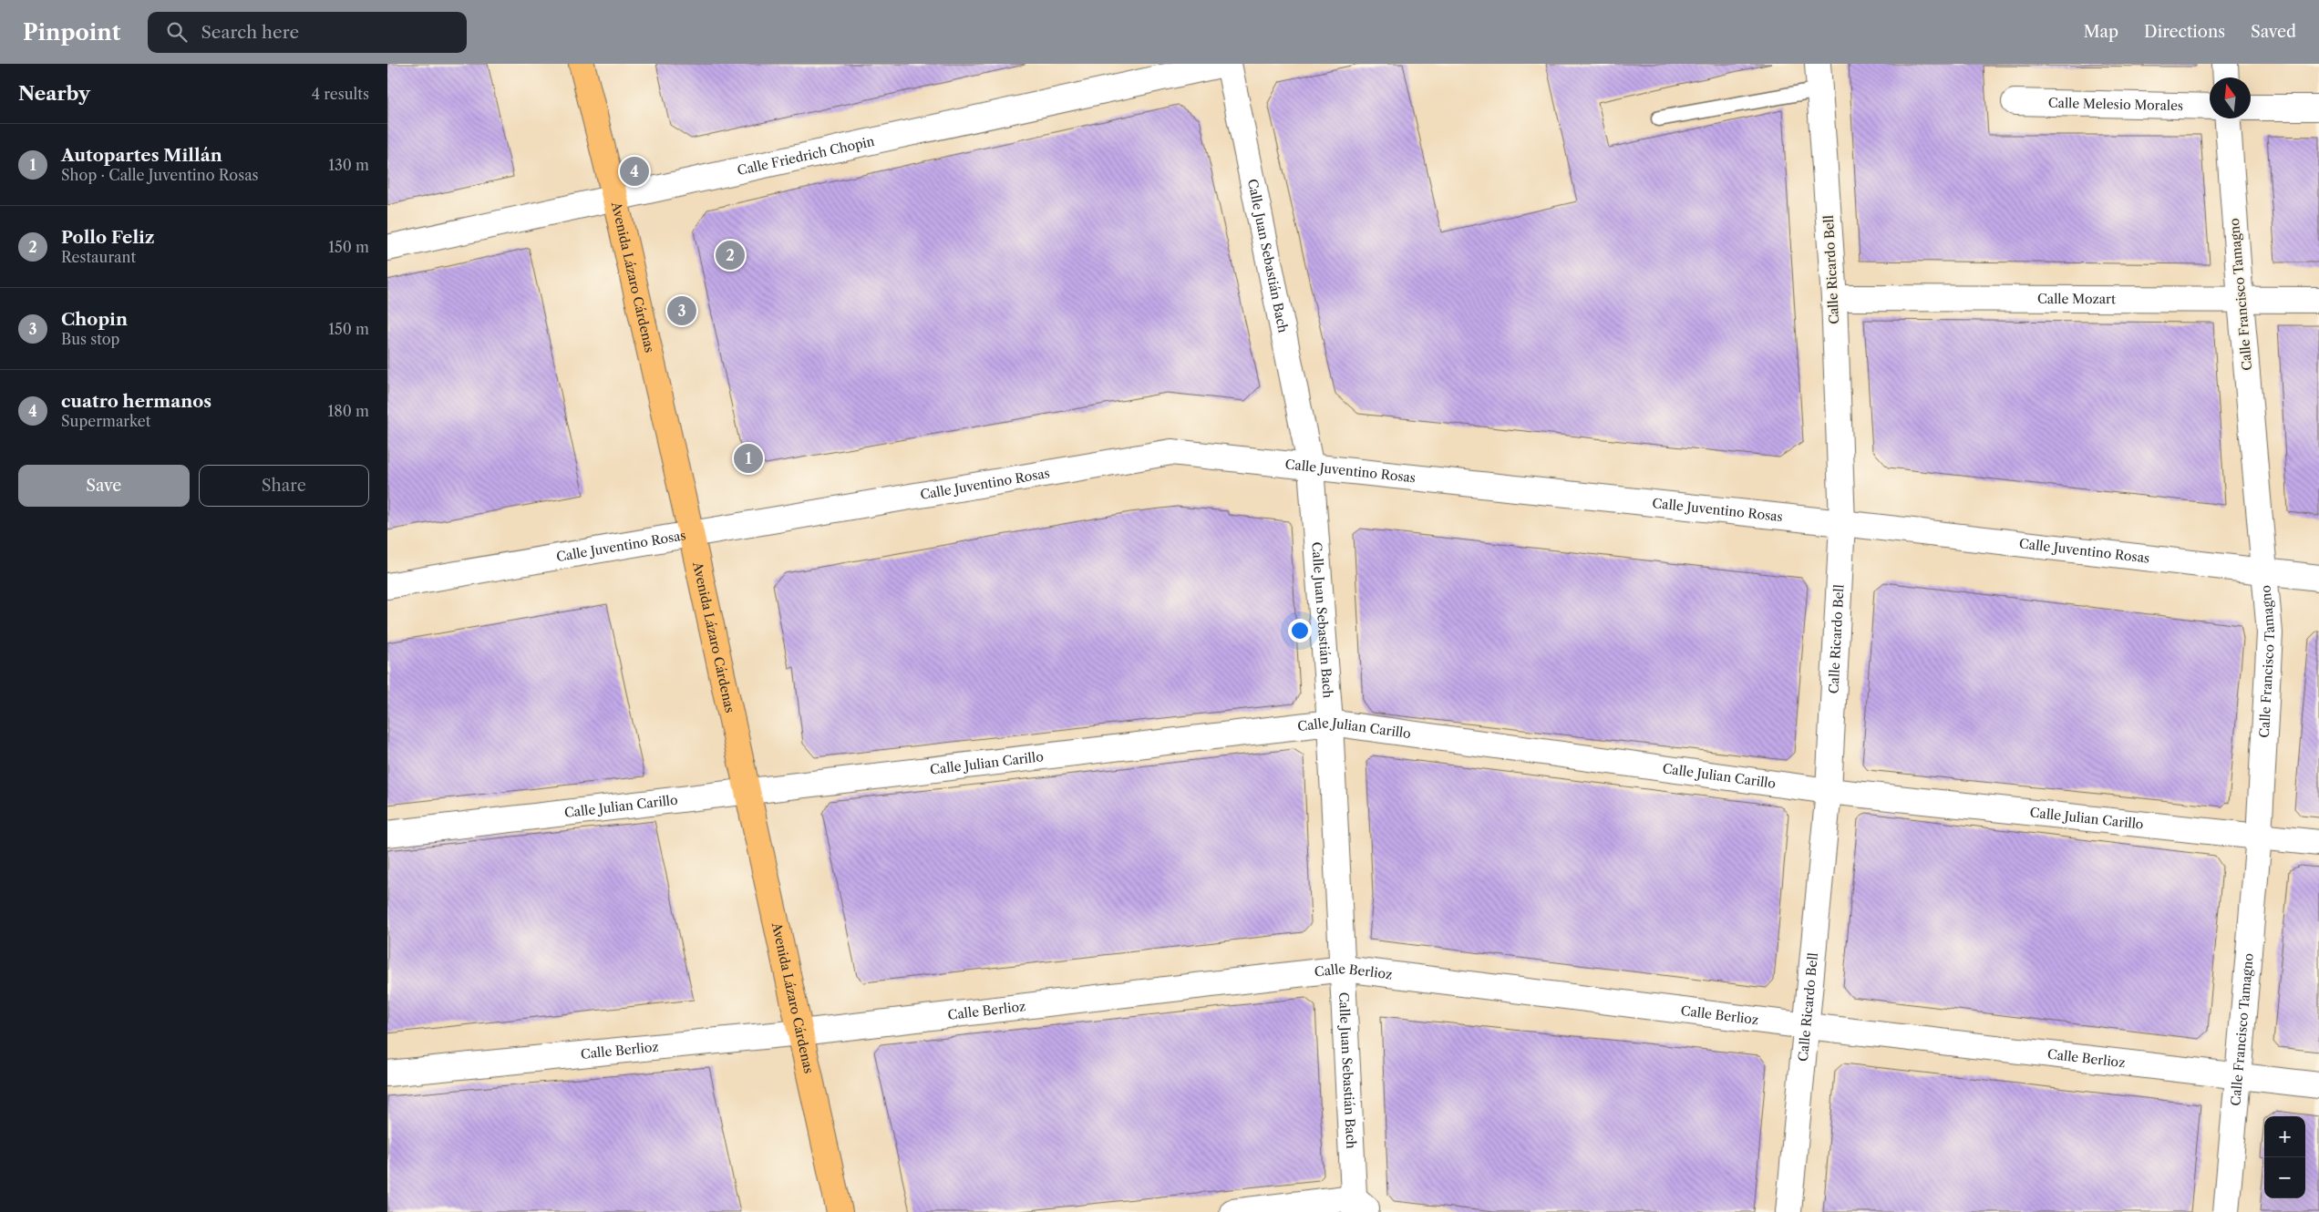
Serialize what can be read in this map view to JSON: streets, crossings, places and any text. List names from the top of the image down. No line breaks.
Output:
{"streets":{"main road":["Avenida Lázaro Cárdenas"],"street":["Calle Melesio Morales","Calle Friedrich Chopin","Calle Juan Sebastián Bach","Calle Ricardo Bell","Calle Francisco Tamagno","Calle Mozart","Calle Juventino Rosas","Calle Julian Carillo","Calle Berlioz"]},"crossings":[["Calle Friedrich Chopin","Avenida Lázaro Cárdenas"],["Calle Juan Sebastián Bach","Calle Juventino Rosas"],["Calle Juan Sebastián Bach","Calle Julian Carillo"],["Calle Juan Sebastián Bach","Calle Berlioz"],["Calle Ricardo Bell","Calle Mozart"],["Calle Ricardo Bell","Calle Juventino Rosas"],["Calle Ricardo Bell","Calle Julian Carillo"],["Calle Ricardo Bell","Calle Berlioz"],["Avenida Lázaro Cárdenas","Calle Juventino Rosas"],["Avenida Lázaro Cárdenas","Calle Julian Carillo"],["Avenida Lázaro Cárdenas","Calle Berlioz"],["Calle Francisco Tamagno","Calle Mozart"],["Calle Francisco Tamagno","Calle Juventino Rosas"],["Calle Francisco Tamagno","Calle Julian Carillo"],["Calle Francisco Tamagno","Calle Berlioz"]],"north":"top","page":{"header":"Pinpoint","search":"Search here","nav":["Map","Directions","Saved"],"heading":["Nearby","4 results"],"list":[{"mark":"1","name":"Autopartes Millán","note":"Shop · Calle Juventino Rosas","value":"130 m"},{"mark":"2","name":"Pollo Feliz","note":"Restaurant","value":"150 m"},{"mark":"3","name":"Chopin","note":"Bus stop","value":"150 m"},{"mark":"4","name":"cuatro hermanos","note":"Supermarket","value":"180 m"}],"pins":["4","2","3","1"],"buttons":["Save","Share"],"map_buttons":["+","−"]}}
